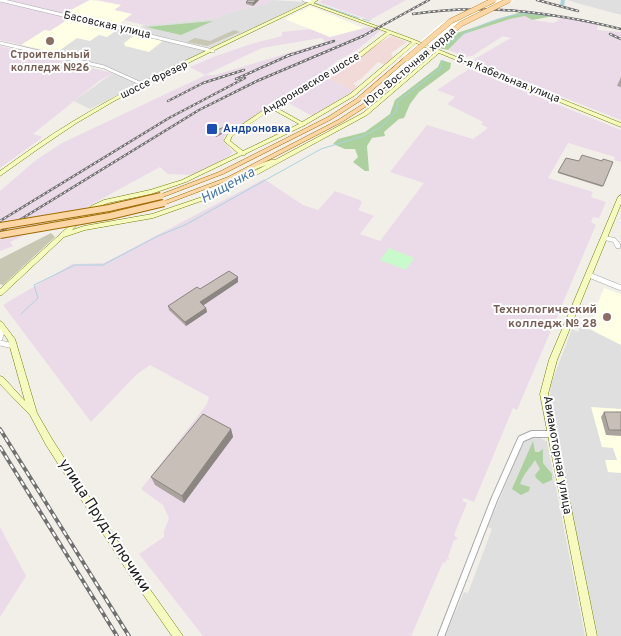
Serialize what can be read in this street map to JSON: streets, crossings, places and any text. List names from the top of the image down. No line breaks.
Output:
{"streets":{"main road":["Юго-Восточная хорда"],"street":["Басовская улица","5-я Кабельная улица","шоссе Фрезер","Андроновское шоссе","Авиамоторная улица","улица Пруд-Ключики"]},"crossings":[["Басовская улица","шоссе Фрезер"],["5-я Кабельная улица","шоссе Фрезер"],["5-я Кабельная улица","Андроновское шоссе"]],"water":["Нищенка"],"places":{"other":["Строительный колледж №26","Технологический колледж № 28"],"transit":["Андроновка"]}}
